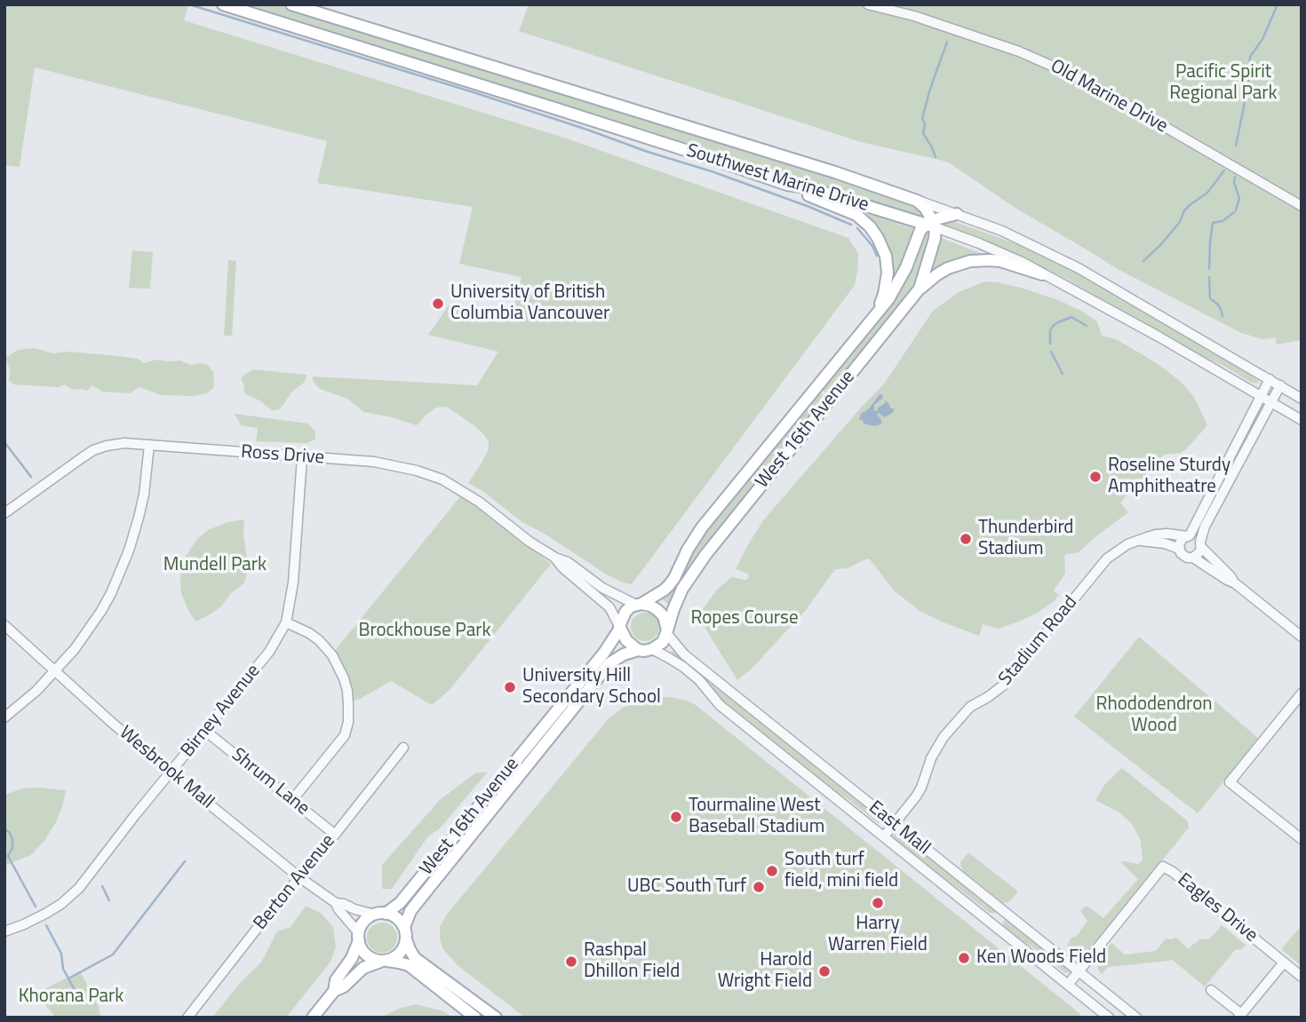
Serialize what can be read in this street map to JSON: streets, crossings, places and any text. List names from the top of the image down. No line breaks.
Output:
{"streets":{"main road":["Southwest Marine Drive","West 16th Avenue"],"street":["Old Marine Drive","Ross Drive","Stadium Road","Birney Avenue","Wesbrook Mall","Shrum Lane","East Mall","Berton Avenue","Eagles Drive"]},"crossings":[["Southwest Marine Drive","West 16th Avenue"],["West 16th Avenue","Ross Drive"],["West 16th Avenue","Wesbrook Mall"],["West 16th Avenue","East Mall"],["Ross Drive","Birney Avenue"],["Ross Drive","East Mall"],["Stadium Road","East Mall"],["Birney Avenue","Wesbrook Mall"],["Birney Avenue","Shrum Lane"],["Wesbrook Mall","Berton Avenue"],["Shrum Lane","Berton Avenue"],["East Mall","Eagles Drive"]],"parks":["Pacific Spirit Regional Park","Mundell Park","Ropes Course","Brockhouse Park","Rhododendron Wood","Khorana Park"],"places":["University of British Columbia Vancouver","Roseline Sturdy Amphitheatre","Thunderbird Stadium","University Hill Secondary School","Tourmaline West Baseball Stadium","South turf field, mini field","UBC South Turf","Harry Warren Field","Ken Woods Field","Rashpal Dhillon Field","Harold Wright Field"]}
